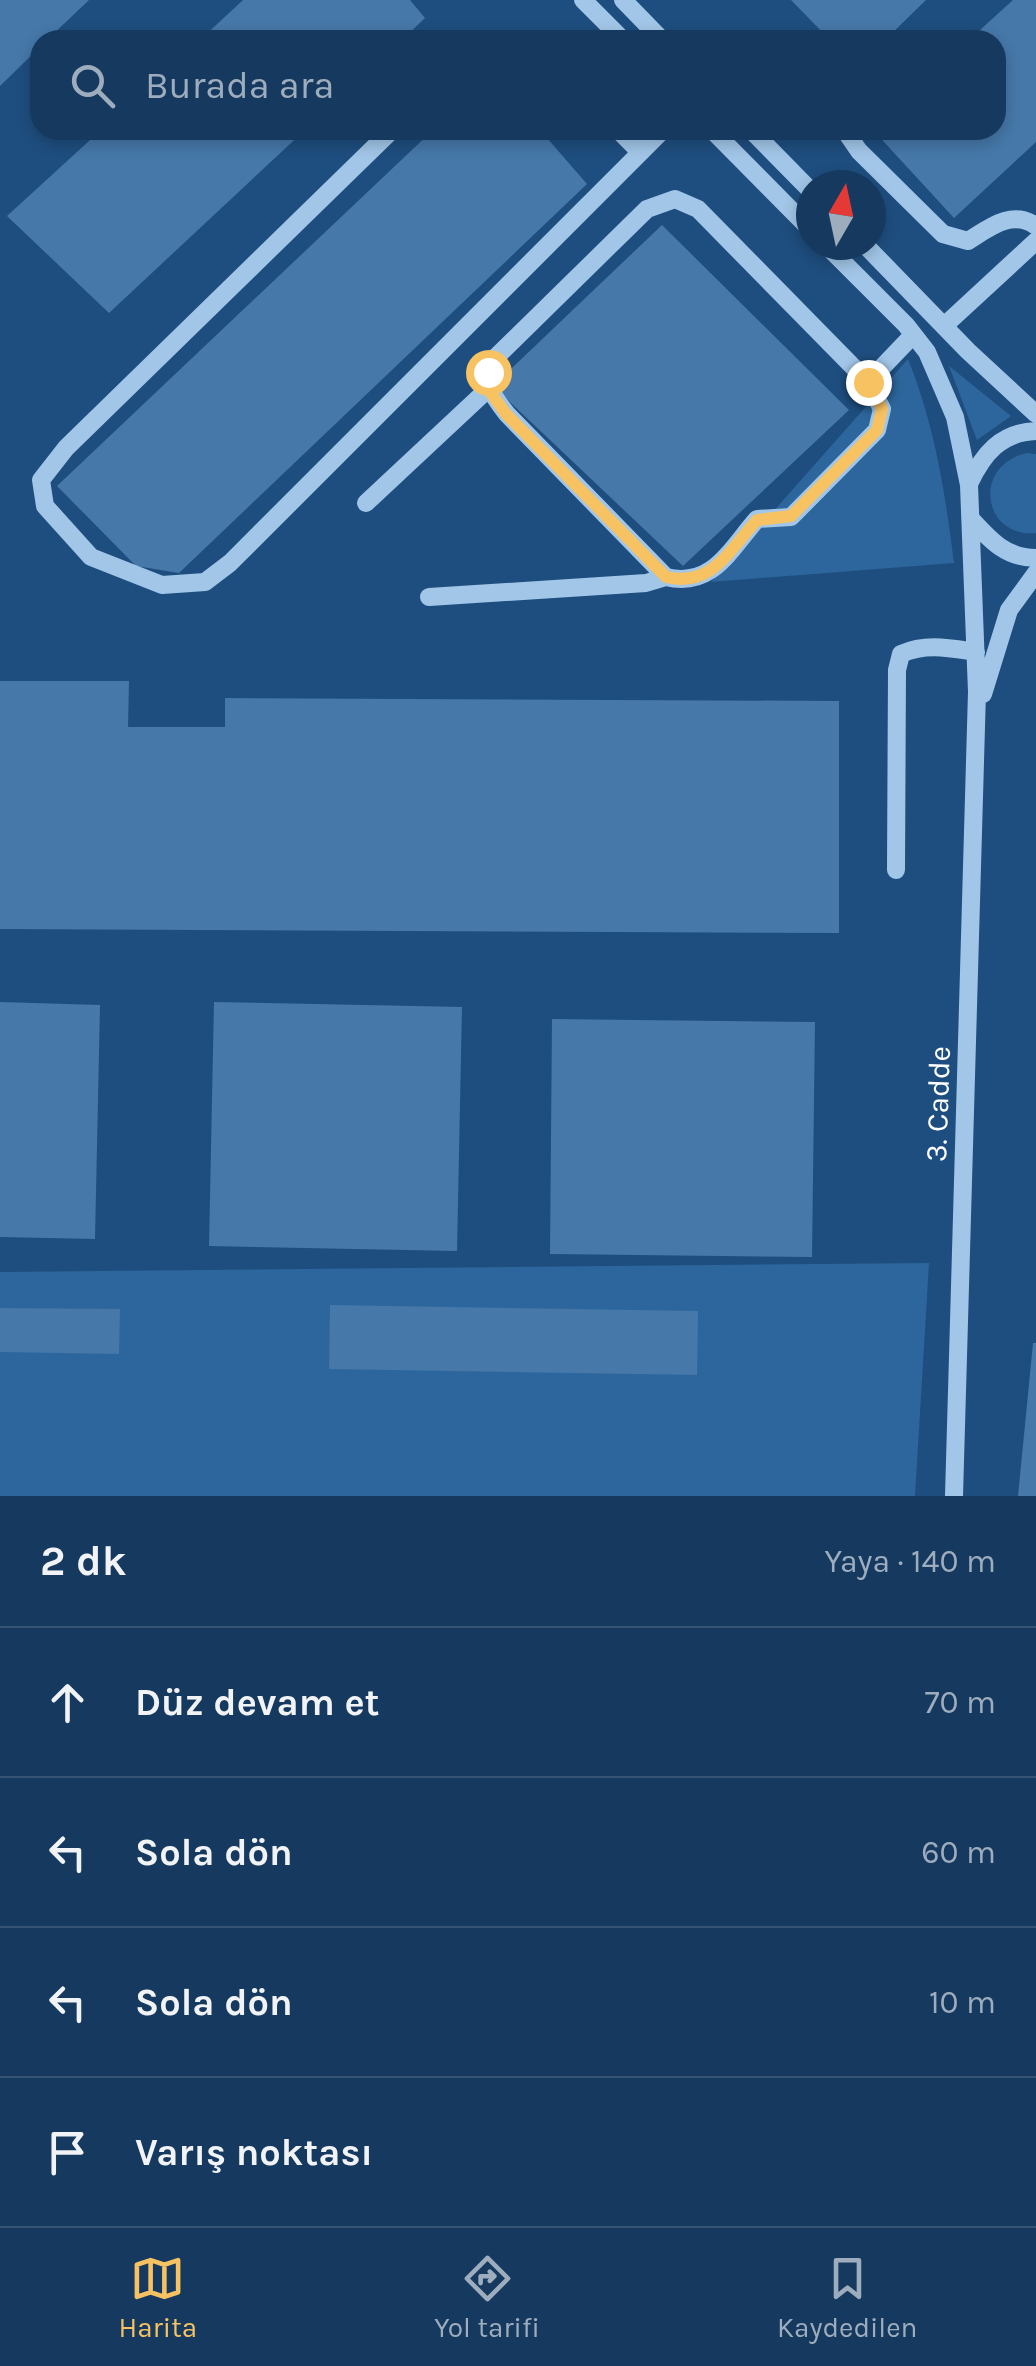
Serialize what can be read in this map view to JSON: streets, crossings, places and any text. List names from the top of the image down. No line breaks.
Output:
{"streets":{"street":["3. Cadde"]},"north":"top","page":{"search":"Burada ara","heading":["2 dk","Yaya · 140 m"],"list":[["Düz devam et","70 m"],["Sola dön","60 m"],["Sola dön","10 m"],"Varış noktası"],"nav":["Harita","Yol tarifi","Kaydedilen"]}}
